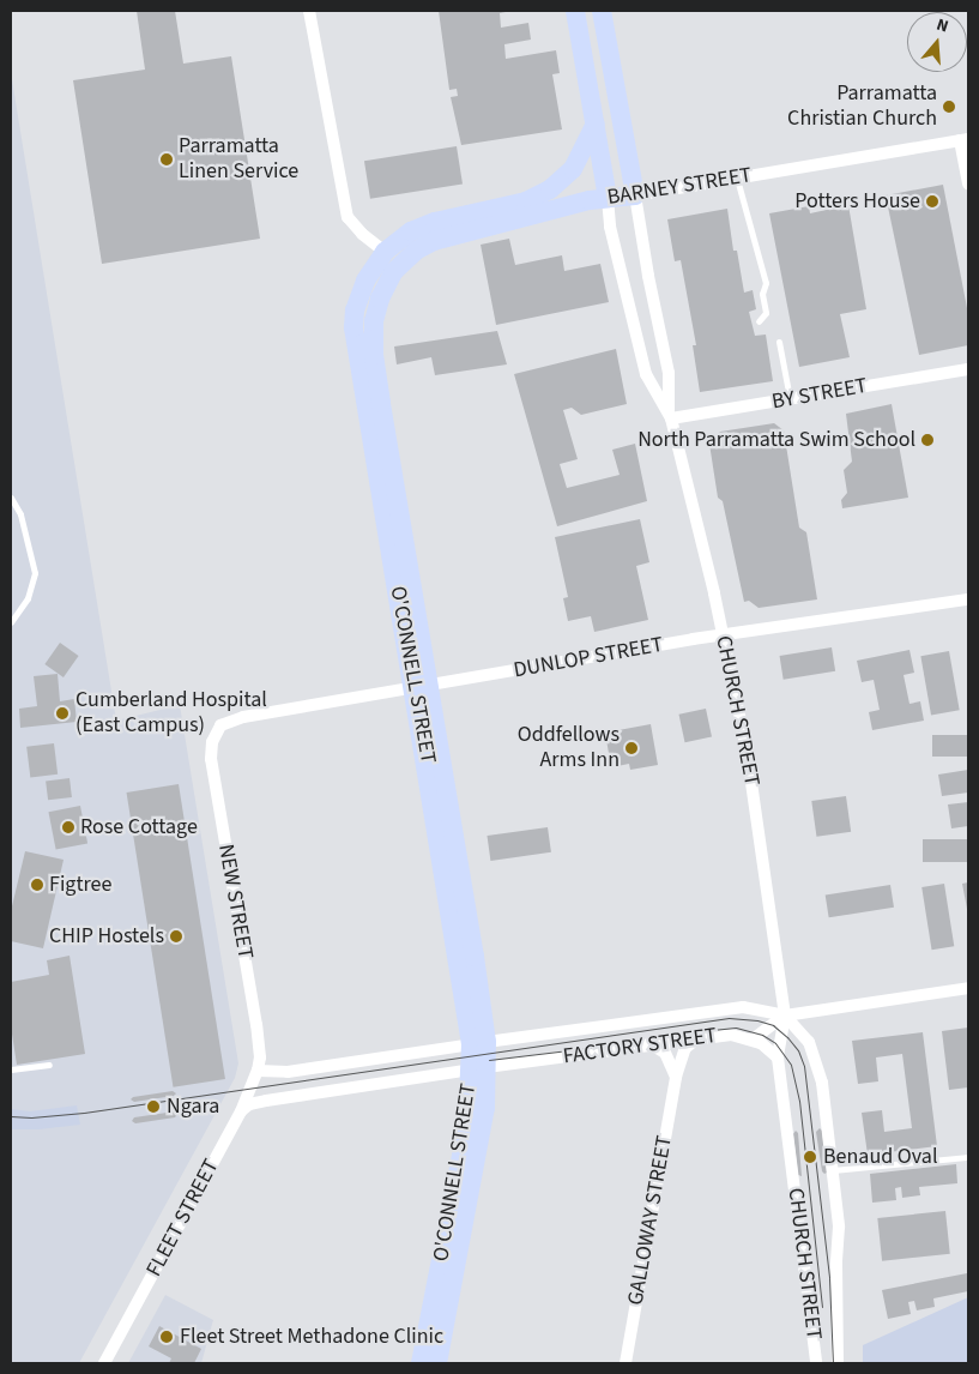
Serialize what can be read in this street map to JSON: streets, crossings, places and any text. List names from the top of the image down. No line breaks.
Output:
{"streets":{"main road":["BARNEY STREET","O'CONNELL STREET","CHURCH STREET"],"street":["BY STREET","DUNLOP STREET","NEW STREET","FACTORY STREET","FLEET STREET","GALLOWAY STREET"]},"crossings":[["BARNEY STREET","O'CONNELL STREET"],["BARNEY STREET","CHURCH STREET"],["BY STREET","CHURCH STREET"],["DUNLOP STREET","O'CONNELL STREET"],["DUNLOP STREET","CHURCH STREET"],["DUNLOP STREET","NEW STREET"],["O'CONNELL STREET","FACTORY STREET"],["CHURCH STREET","FACTORY STREET"],["NEW STREET","FACTORY STREET"],["NEW STREET","FLEET STREET"],["FACTORY STREET","FLEET STREET"],["FACTORY STREET","GALLOWAY STREET"]],"places":["Parramatta Christian Church","Parramatta Linen Service","Potters House","North Parramatta Swim School","Cumberland Hospital (East Campus)","Oddfellows Arms Inn","Rose Cottage","Figtree","CHIP Hostels","Ngara","Benaud Oval","Fleet Street Methadone Clinic"],"north":"top"}
